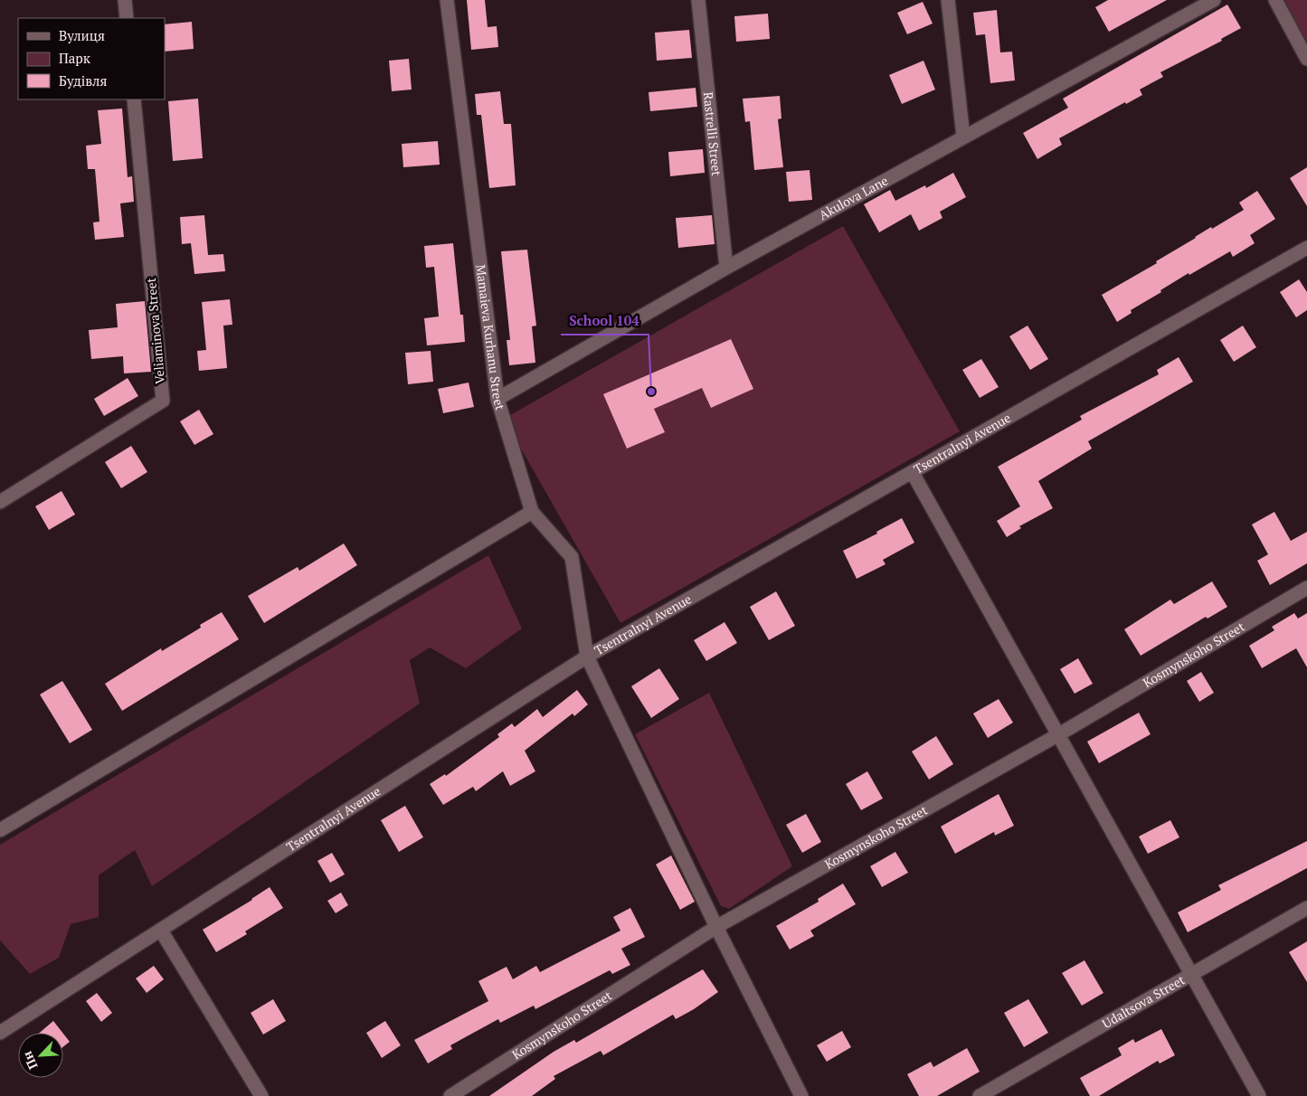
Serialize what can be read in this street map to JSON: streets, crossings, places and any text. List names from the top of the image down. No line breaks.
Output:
{"streets":{"street":["Rastrelli Street","Akulova Lane","Veliaminova Street","Mamaieva Kurhanu Street","Tsentralnyi Avenue","Kosmynskoho Street","Udaltsova Street"]},"crossings":[["Rastrelli Street","Akulova Lane"],["Akulova Lane","Mamaieva Kurhanu Street"],["Mamaieva Kurhanu Street","Tsentralnyi Avenue"],["Mamaieva Kurhanu Street","Kosmynskoho Street"]],"places":["School 104"],"legend":["Вулиця","Парк","Будівля"],"north":"bottom left"}
